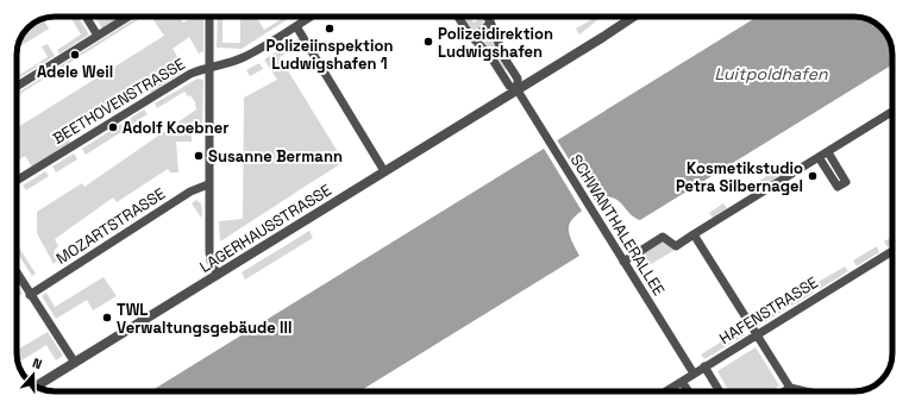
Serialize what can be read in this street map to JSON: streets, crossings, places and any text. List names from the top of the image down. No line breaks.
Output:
{"streets":{"street":["BEETHOVENSTRASSE","SCHWANTHALERALLEE","MOZARTSTRASSE","LAGERHAUSSTRASSE","HAFENSTRASSE"]},"crossings":[["SCHWANTHALERALLEE","LAGERHAUSSTRASSE"],["SCHWANTHALERALLEE","HAFENSTRASSE"]],"water":["Luitpoldhafen"],"places":["Polizeiinspektion Ludwigshafen 1","Polizeidirektion Ludwigshafen","Adele Weil","Adolf Koebner","Susanne Bermann","Kosmetikstudio Petra Silbernagel","TWL Verwaltungsgebäude III"],"north":"top"}
